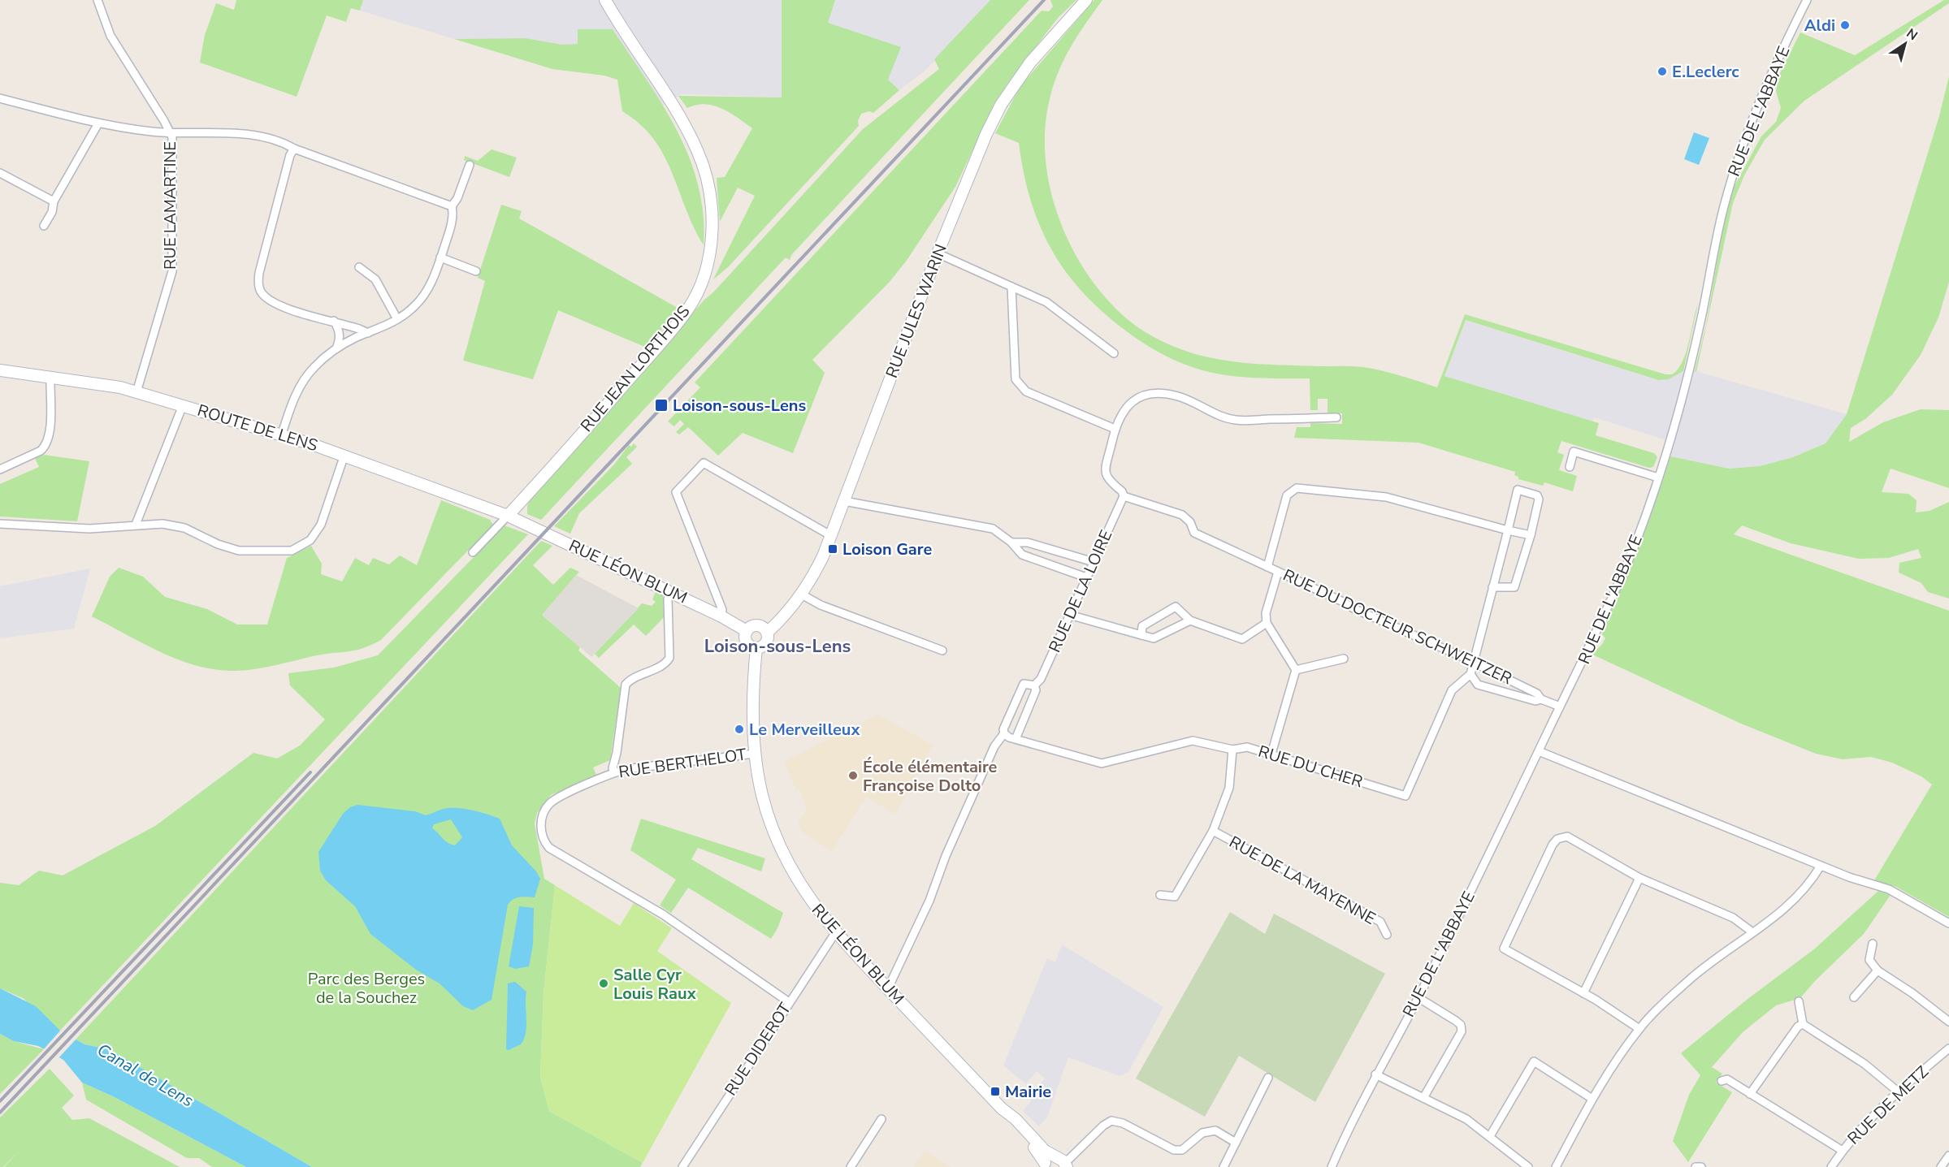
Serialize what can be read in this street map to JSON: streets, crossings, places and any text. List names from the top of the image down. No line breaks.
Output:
{"streets":{"street":["RUE DE L'ABBAYE","RUE LAMARTINE","RUE JULES WARIN","RUE JEAN LORTHOIS","ROUTE DE LENS","RUE LÉON BLUM","RUE DE LA LOIRE","RUE DU DOCTEUR SCHWEITZER","RUE BERTHELOT","RUE DU CHER","RUE DE LA MAYENNE","RUE DIDEROT","RUE DE METZ"]},"crossings":[["RUE DE L'ABBAYE","RUE DU DOCTEUR SCHWEITZER"],["RUE LAMARTINE","ROUTE DE LENS"],["RUE JULES WARIN","RUE LÉON BLUM"],["RUE JEAN LORTHOIS","ROUTE DE LENS"],["RUE JEAN LORTHOIS","RUE LÉON BLUM"],["ROUTE DE LENS","RUE LÉON BLUM"],["RUE LÉON BLUM","RUE BERTHELOT"],["RUE LÉON BLUM","RUE DIDEROT"],["RUE DE LA LOIRE","RUE DU DOCTEUR SCHWEITZER"],["RUE DE LA LOIRE","RUE DU CHER"],["RUE BERTHELOT","RUE DIDEROT"]],"districts":["Loison-sous-Lens"],"water":["Canal de Lens"],"parks":["Parc des Berges de la Souchez"],"places":{"other":["Aldi","E.Leclerc","Le Merveilleux","École élémentaire Françoise Dolto","Salle Cyr Louis Raux"],"transit":["Loison-sous-Lens","Loison Gare","Mairie"]},"north":"top right"}
